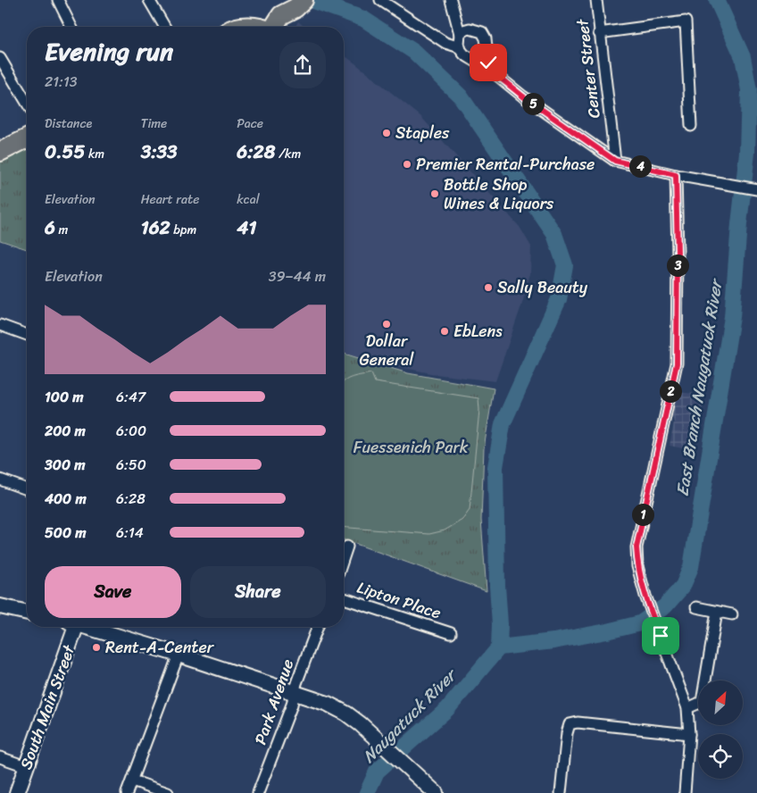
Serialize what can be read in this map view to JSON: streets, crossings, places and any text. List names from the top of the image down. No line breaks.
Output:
{"streets":{"main road":["South Main Street"],"street":["Center Street","Lipton Place","Park Avenue"]},"water":["East Branch Naugatuck River","Naugatuck River"],"parks":["Fuessenich Park"],"places":["Staples","Premier Rental-Purchase","Bottle Shop Wines & Liquors","Sally Beauty","Dollar General","EbLens","Rent-A-Center"],"north":"top right","page":{"heading":["Evening run","21:13"],"pins":["5","4","3","2","1"],"stats":[["Distance","0.55 km"],["Time","3:33"],["Pace","6:28 /km"],["Elevation","6 m"],["Heart rate","162 bpm"],["kcal","41"]],"chart":["Elevation","39–44 m"],"list":[{"name":"100 m","note":"6:47"},{"name":"200 m","note":"6:00"},{"name":"300 m","note":"6:50"},{"name":"400 m","note":"6:28"},{"name":"500 m","note":"6:14"}],"buttons":["Save","Share"]}}
